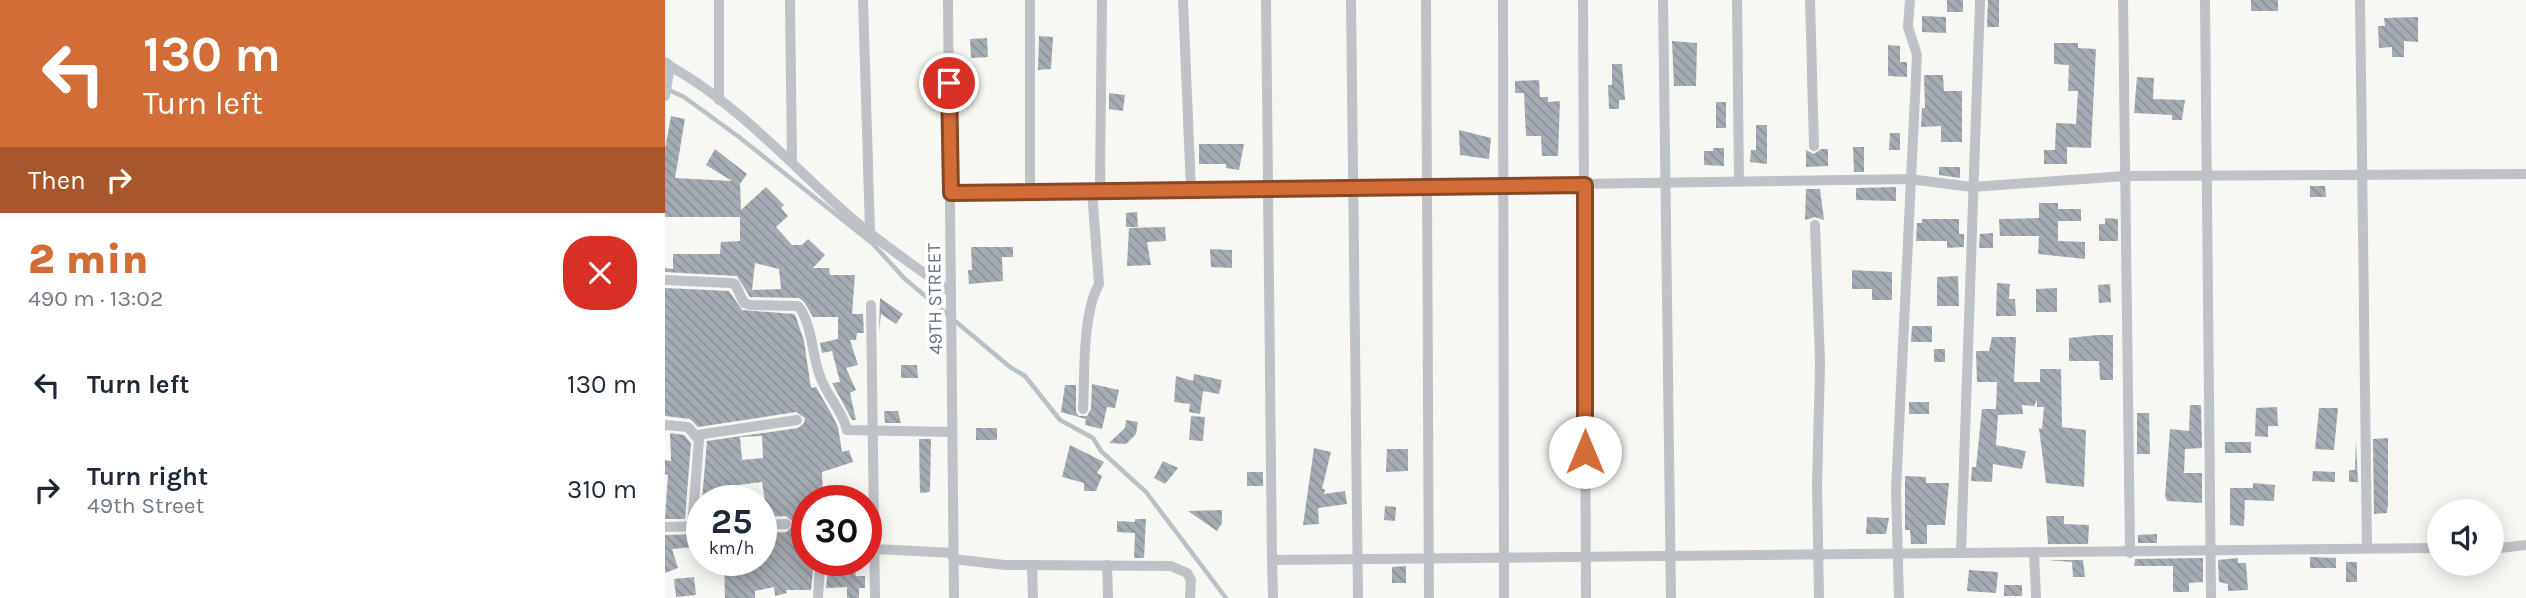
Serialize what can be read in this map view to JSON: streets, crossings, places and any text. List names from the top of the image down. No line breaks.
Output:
{"streets":{"street":["49TH STREET"]},"page":{"turn":["130 m","Turn left"],"then":"Then","heading":["2 min","490 m · 13:02"],"list":[{"name":"Turn left","value":"130 m"},{"name":"Turn right","note":"49th Street","value":"310 m"}],"speed":"25 km/h","limit":"30"}}
